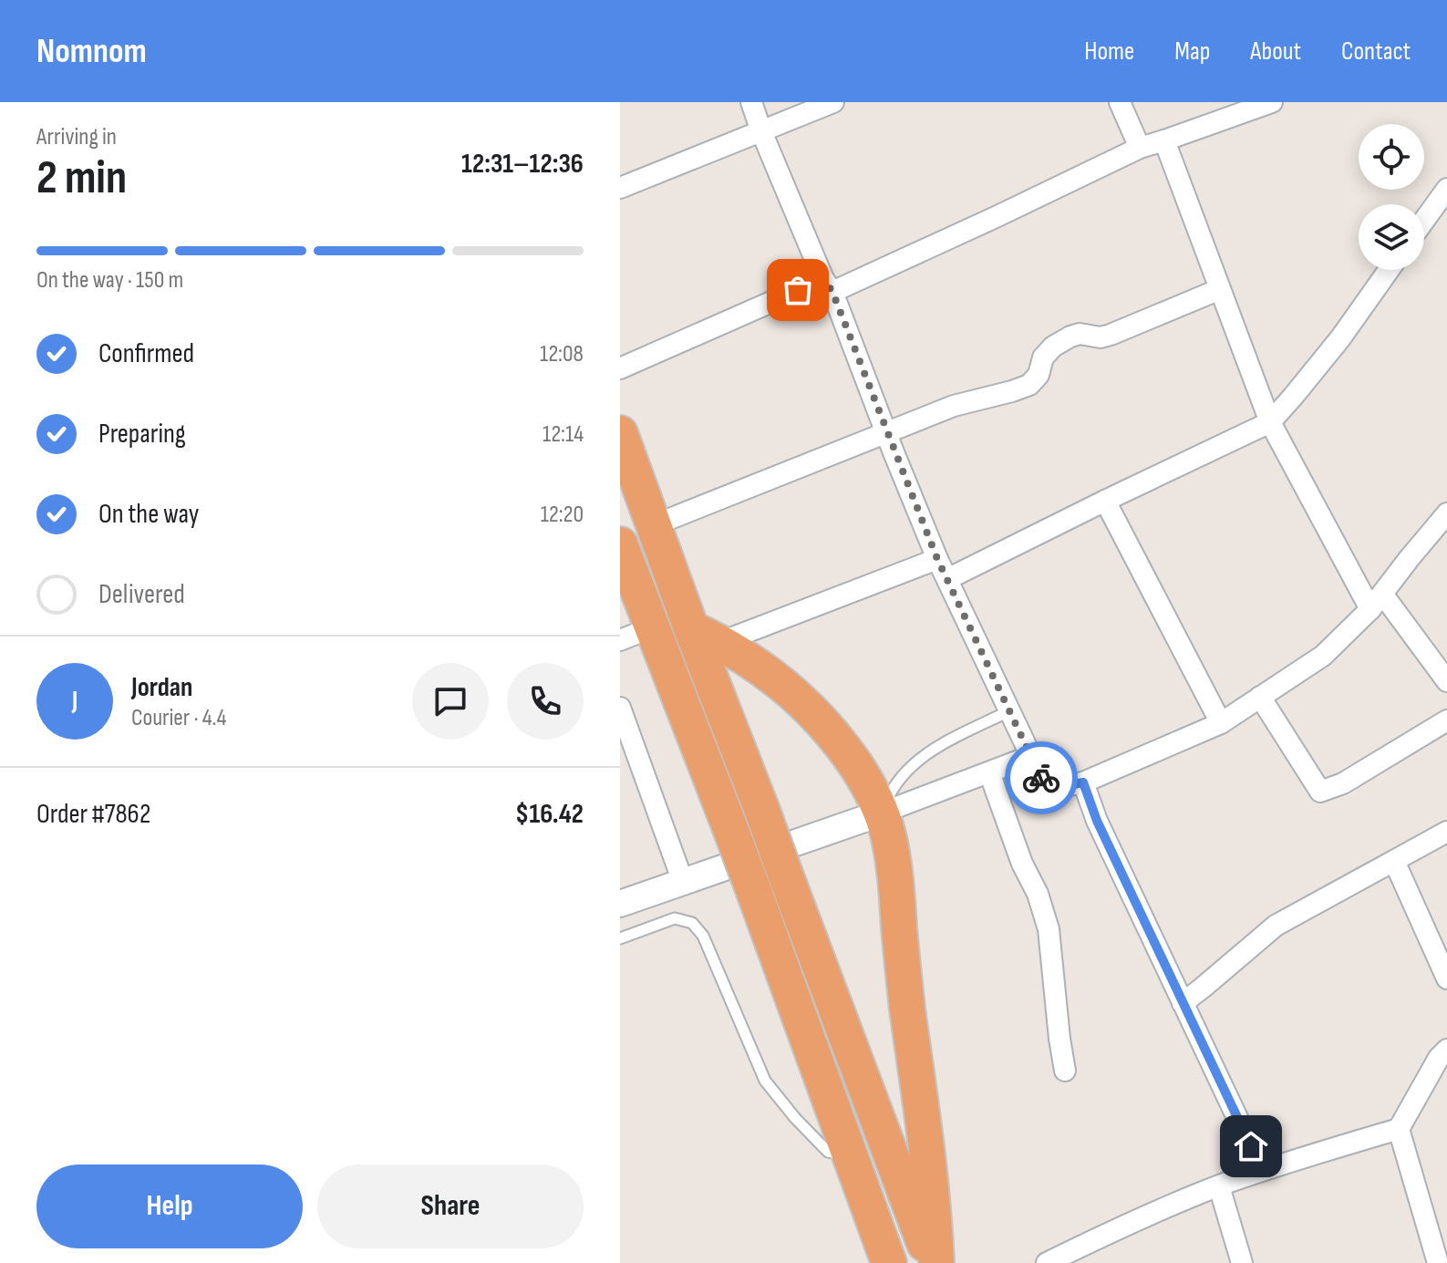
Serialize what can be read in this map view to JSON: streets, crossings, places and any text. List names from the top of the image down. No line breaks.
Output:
{"page":{"header":"Nomnom","nav":["Home","Map","About","Contact"],"heading":["2 min","Arriving in","12:31–12:36"],"panel":["Jordan","Courier · 4.4","Order #7862","$16.42"],"bar":"On the way · 150 m","list":[["Confirmed","12:08"],["Preparing","12:14"],["On the way","12:20"],"Delivered"],"round":"J","buttons":["Help","Share"]}}
